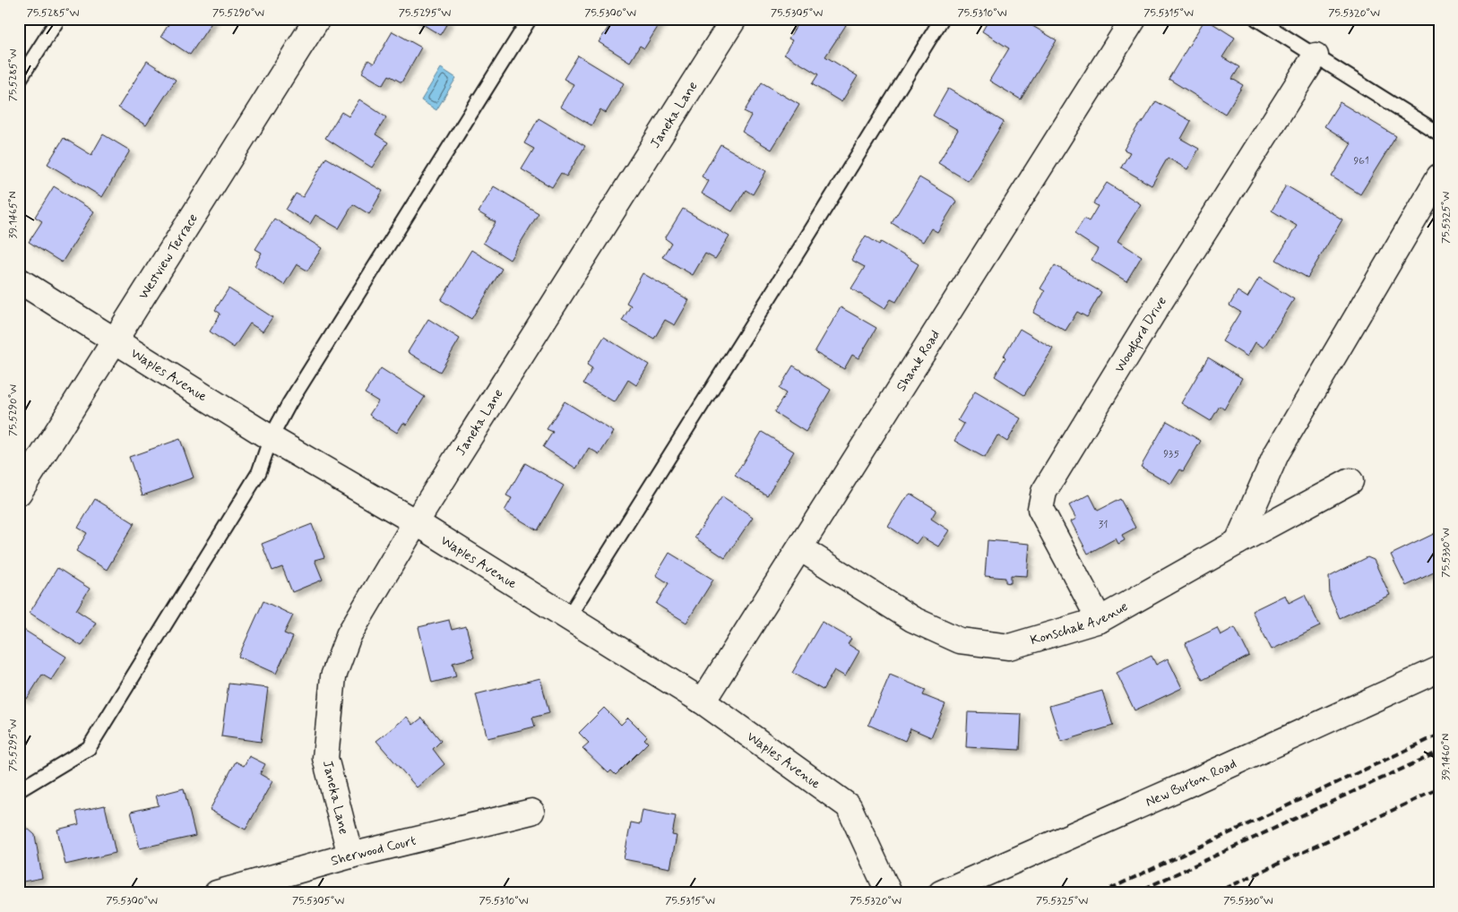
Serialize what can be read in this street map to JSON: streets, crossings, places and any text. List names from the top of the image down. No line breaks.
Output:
{"streets":{"street":["Janeka Lane","Westview Terrace","Woodford Drive","Shank Road","Waples Avenue","Konschak Avenue","New Burton Road","Sherwood Court"]},"crossings":[["Janeka Lane","Waples Avenue"],["Janeka Lane","Sherwood Court"],["Westview Terrace","Waples Avenue"],["Woodford Drive","Konschak Avenue"],["Shank Road","Waples Avenue"],["Shank Road","Konschak Avenue"]],"house_numbers":["961","935","31"],"coordinates":["75.5285°W","75.5290°W","75.5295°W","75.5300°W","75.5305°W","75.5310°W","75.5315°W","75.5320°W","39.1465°N","75.5325°W","75.5330°W","39.1460°N"]}
